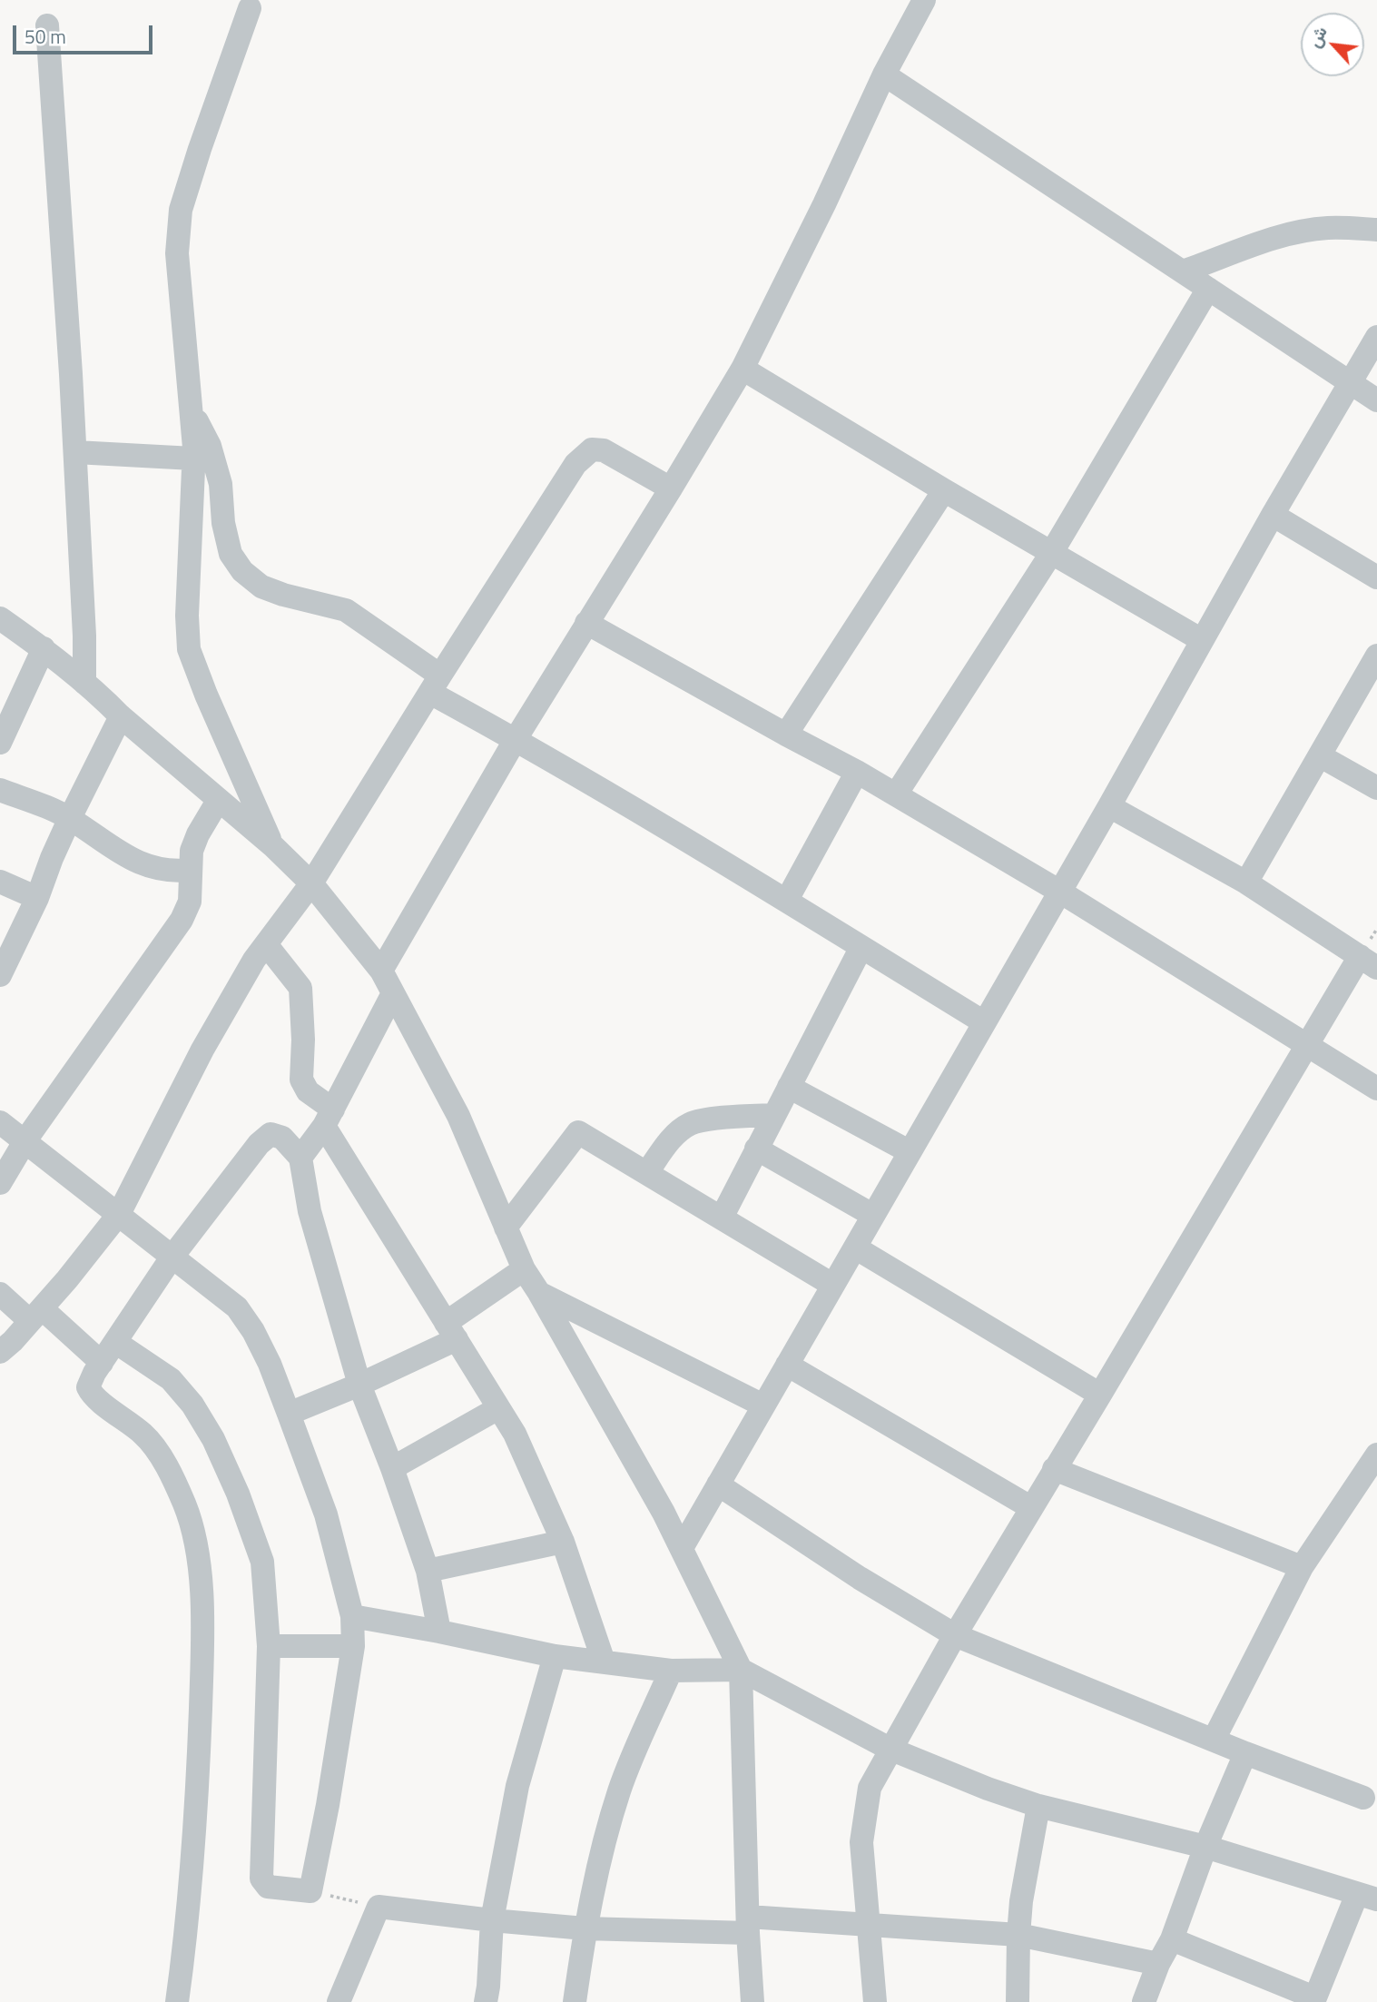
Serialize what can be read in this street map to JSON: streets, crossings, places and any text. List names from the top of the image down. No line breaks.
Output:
{"scale_bar":"50 m","north":"top left"}
